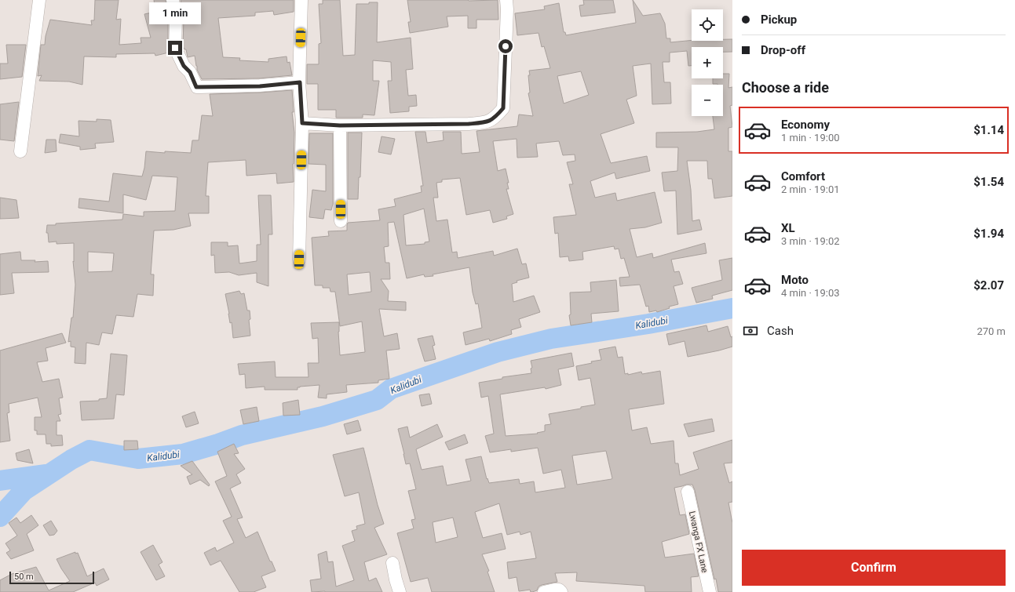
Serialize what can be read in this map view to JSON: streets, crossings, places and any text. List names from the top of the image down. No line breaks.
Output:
{"streets":{"street":["Lwanga FX Lane"]},"water":["Kalidubi"],"scale_bar":"50 m","page":{"banner":["Pickup","Drop-off"],"bubble":"1 min","map_buttons":["+","−"],"heading":"Choose a ride","list":[{"name":"Economy","note":"1 min · 19:00","value":"$1.14"},{"name":"Comfort","note":"2 min · 19:01","value":"$1.54"},{"name":"XL","note":"3 min · 19:02","value":"$1.94"},{"name":"Moto","note":"4 min · 19:03","value":"$2.07"}],"pay":["Cash","270 m"],"buttons":"Confirm","scale":"50 m"}}
